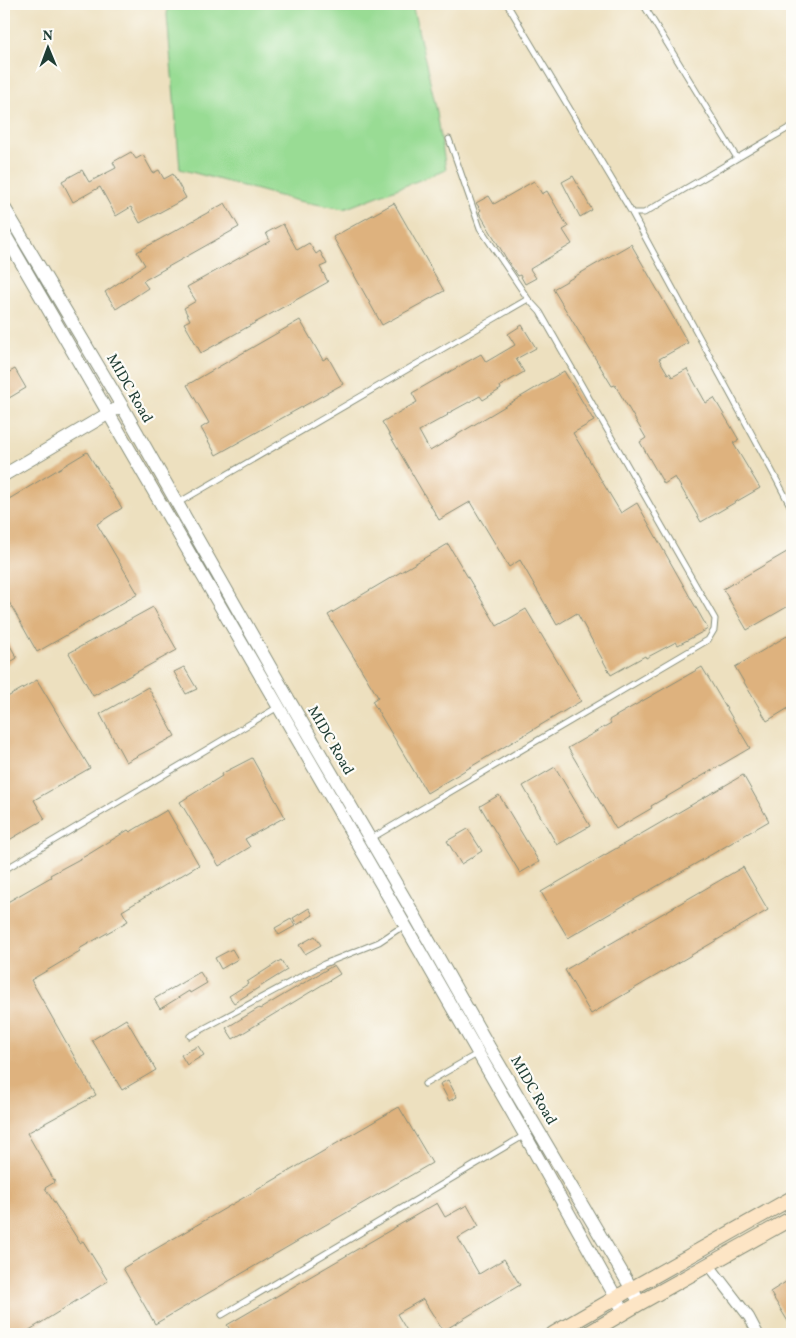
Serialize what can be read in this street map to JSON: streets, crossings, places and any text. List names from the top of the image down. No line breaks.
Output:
{"streets":{"street":["MIDC Road"]},"north":"top"}
